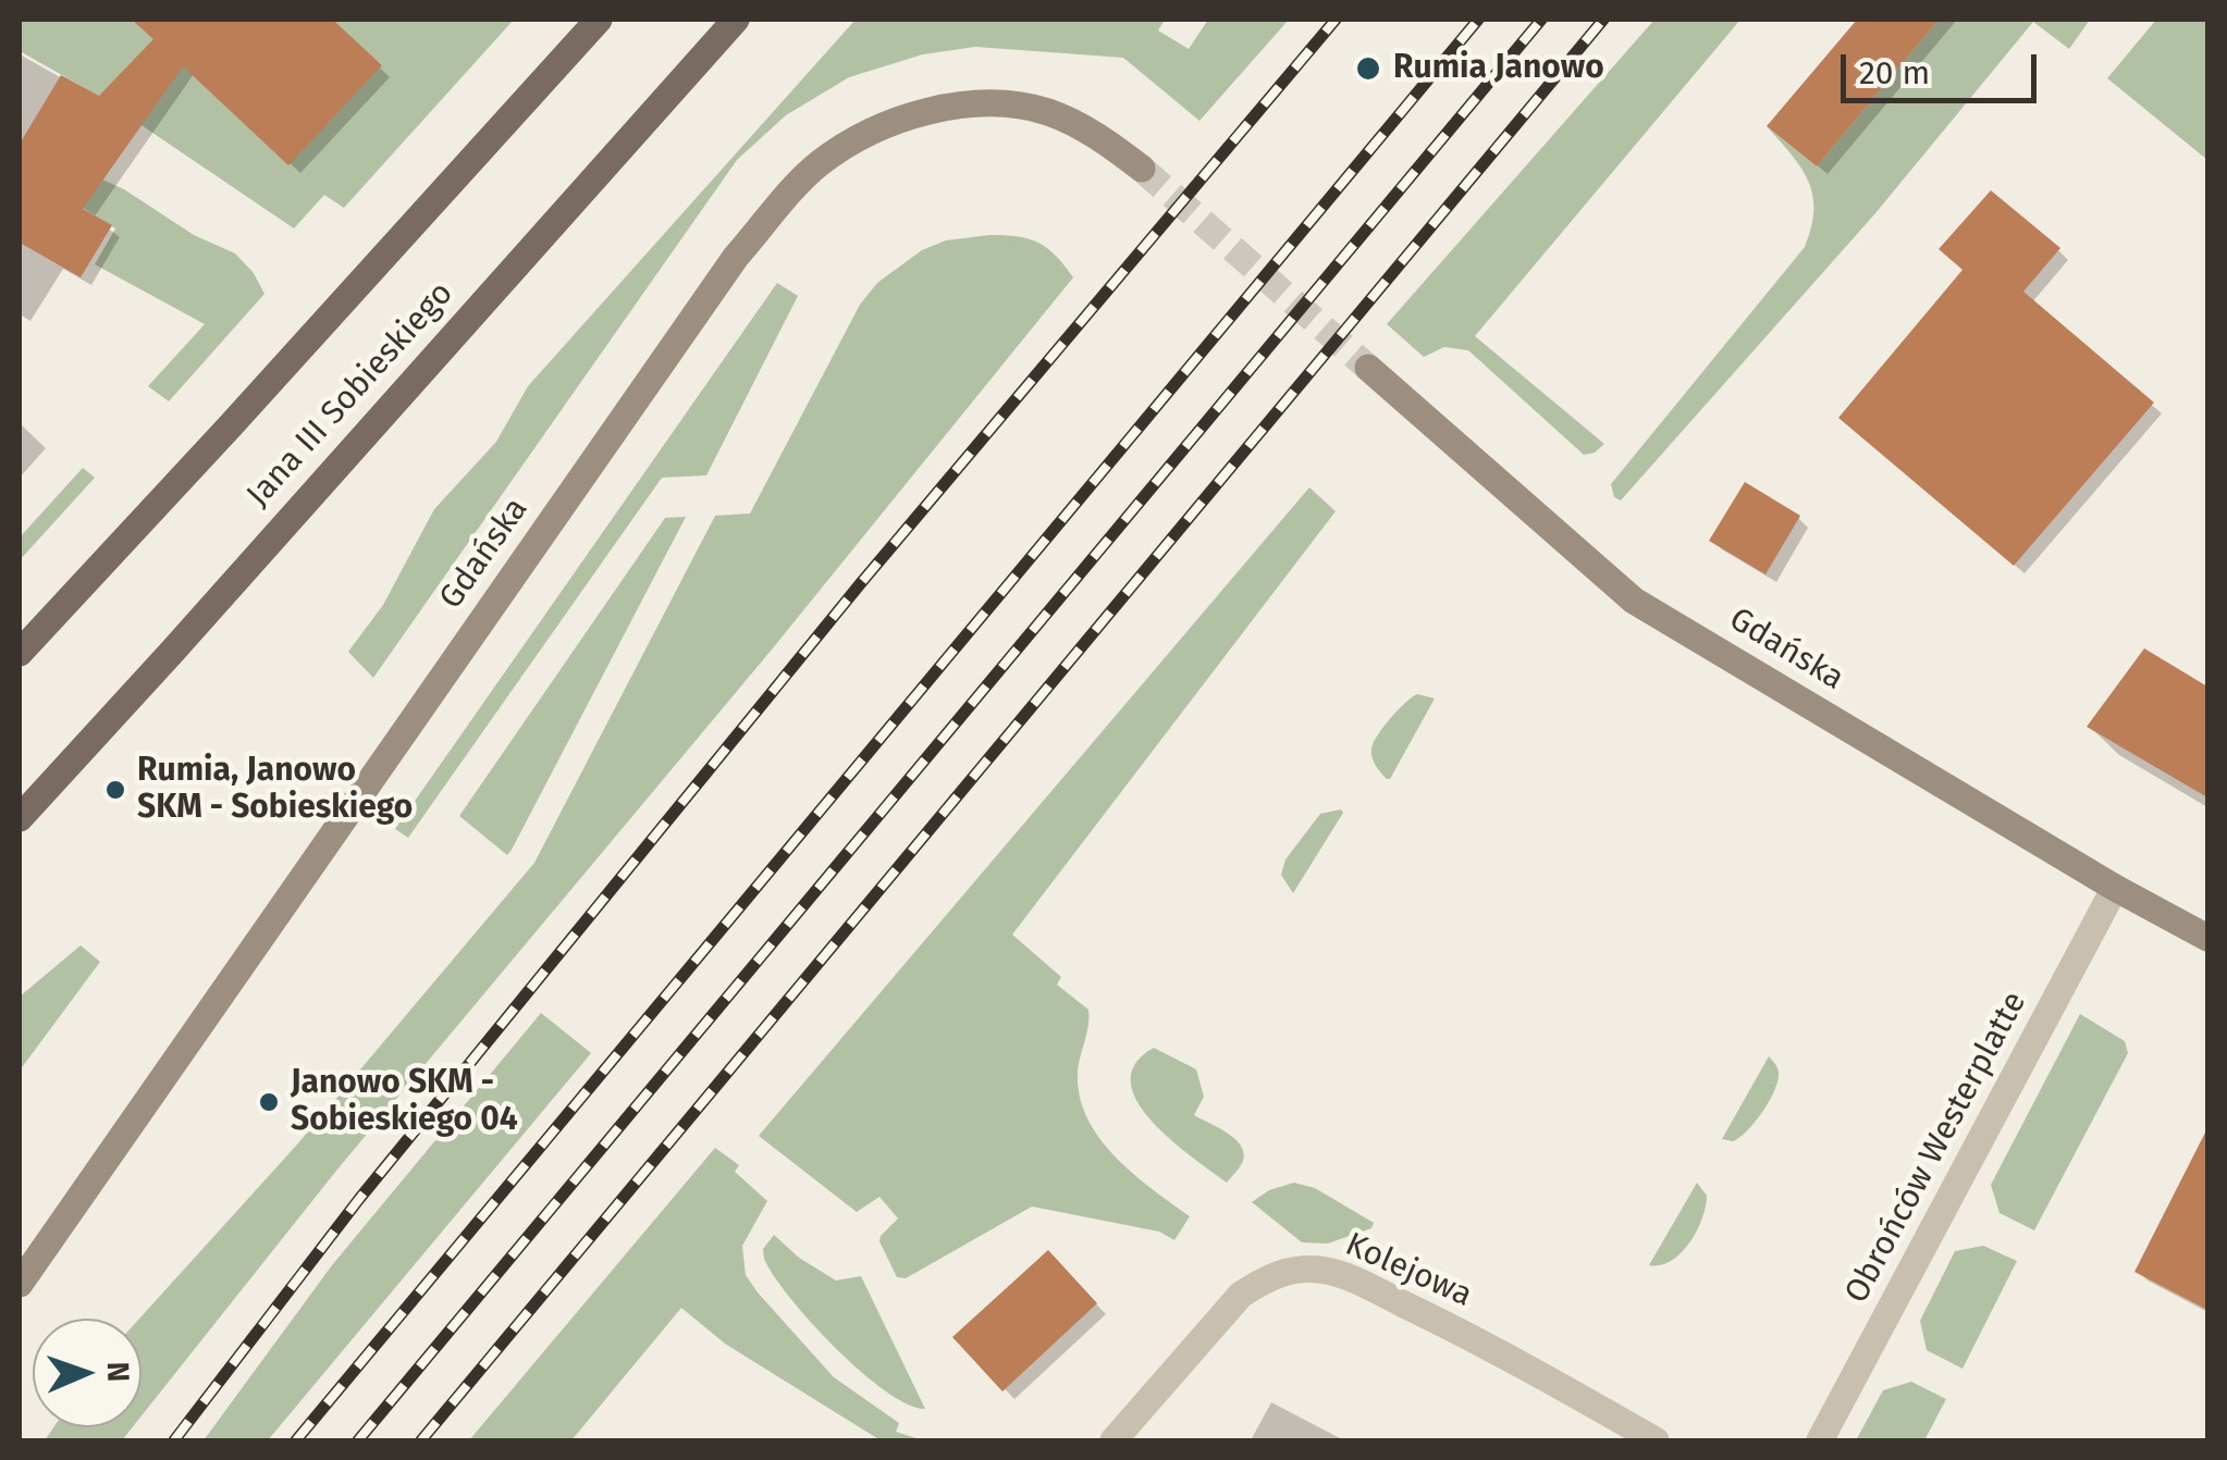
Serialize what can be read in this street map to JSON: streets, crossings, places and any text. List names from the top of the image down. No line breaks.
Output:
{"streets":{"main road":["Jana III Sobieskiego","Gdańska"],"street":["Obrońców Westerplatte","Kolejowa"]},"crossings":[["Gdańska","Obrońców Westerplatte"]],"places":["Rumia Janowo","Rumia, Janowo SKM - Sobieskiego","Janowo SKM - Sobieskiego 04"],"scale_bar":"20 m","north":"right"}
